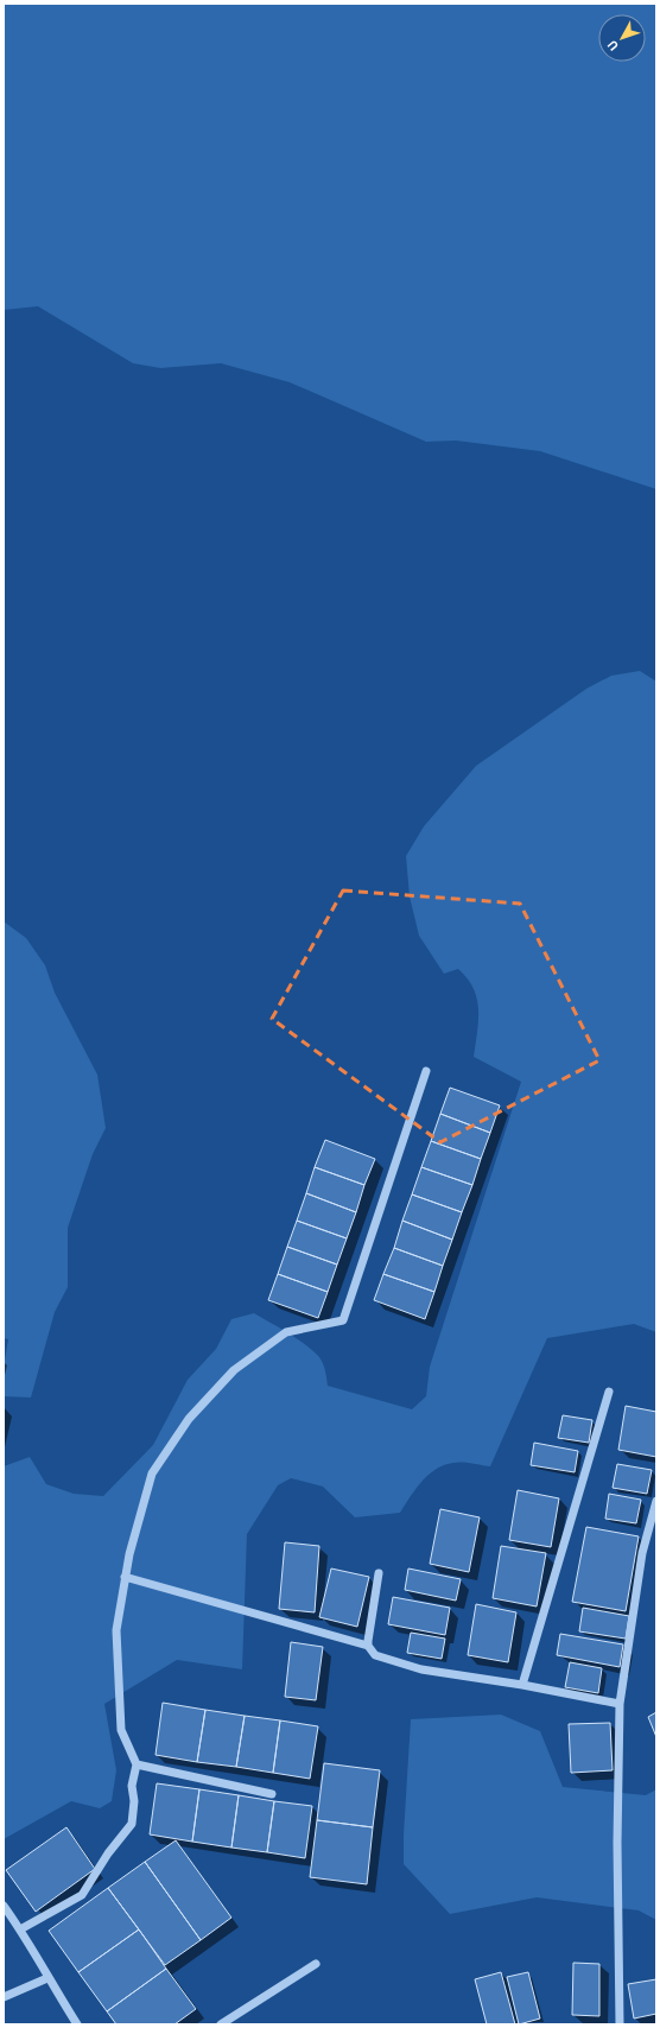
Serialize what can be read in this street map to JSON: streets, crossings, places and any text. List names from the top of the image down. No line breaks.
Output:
{"north":"bottom left"}
